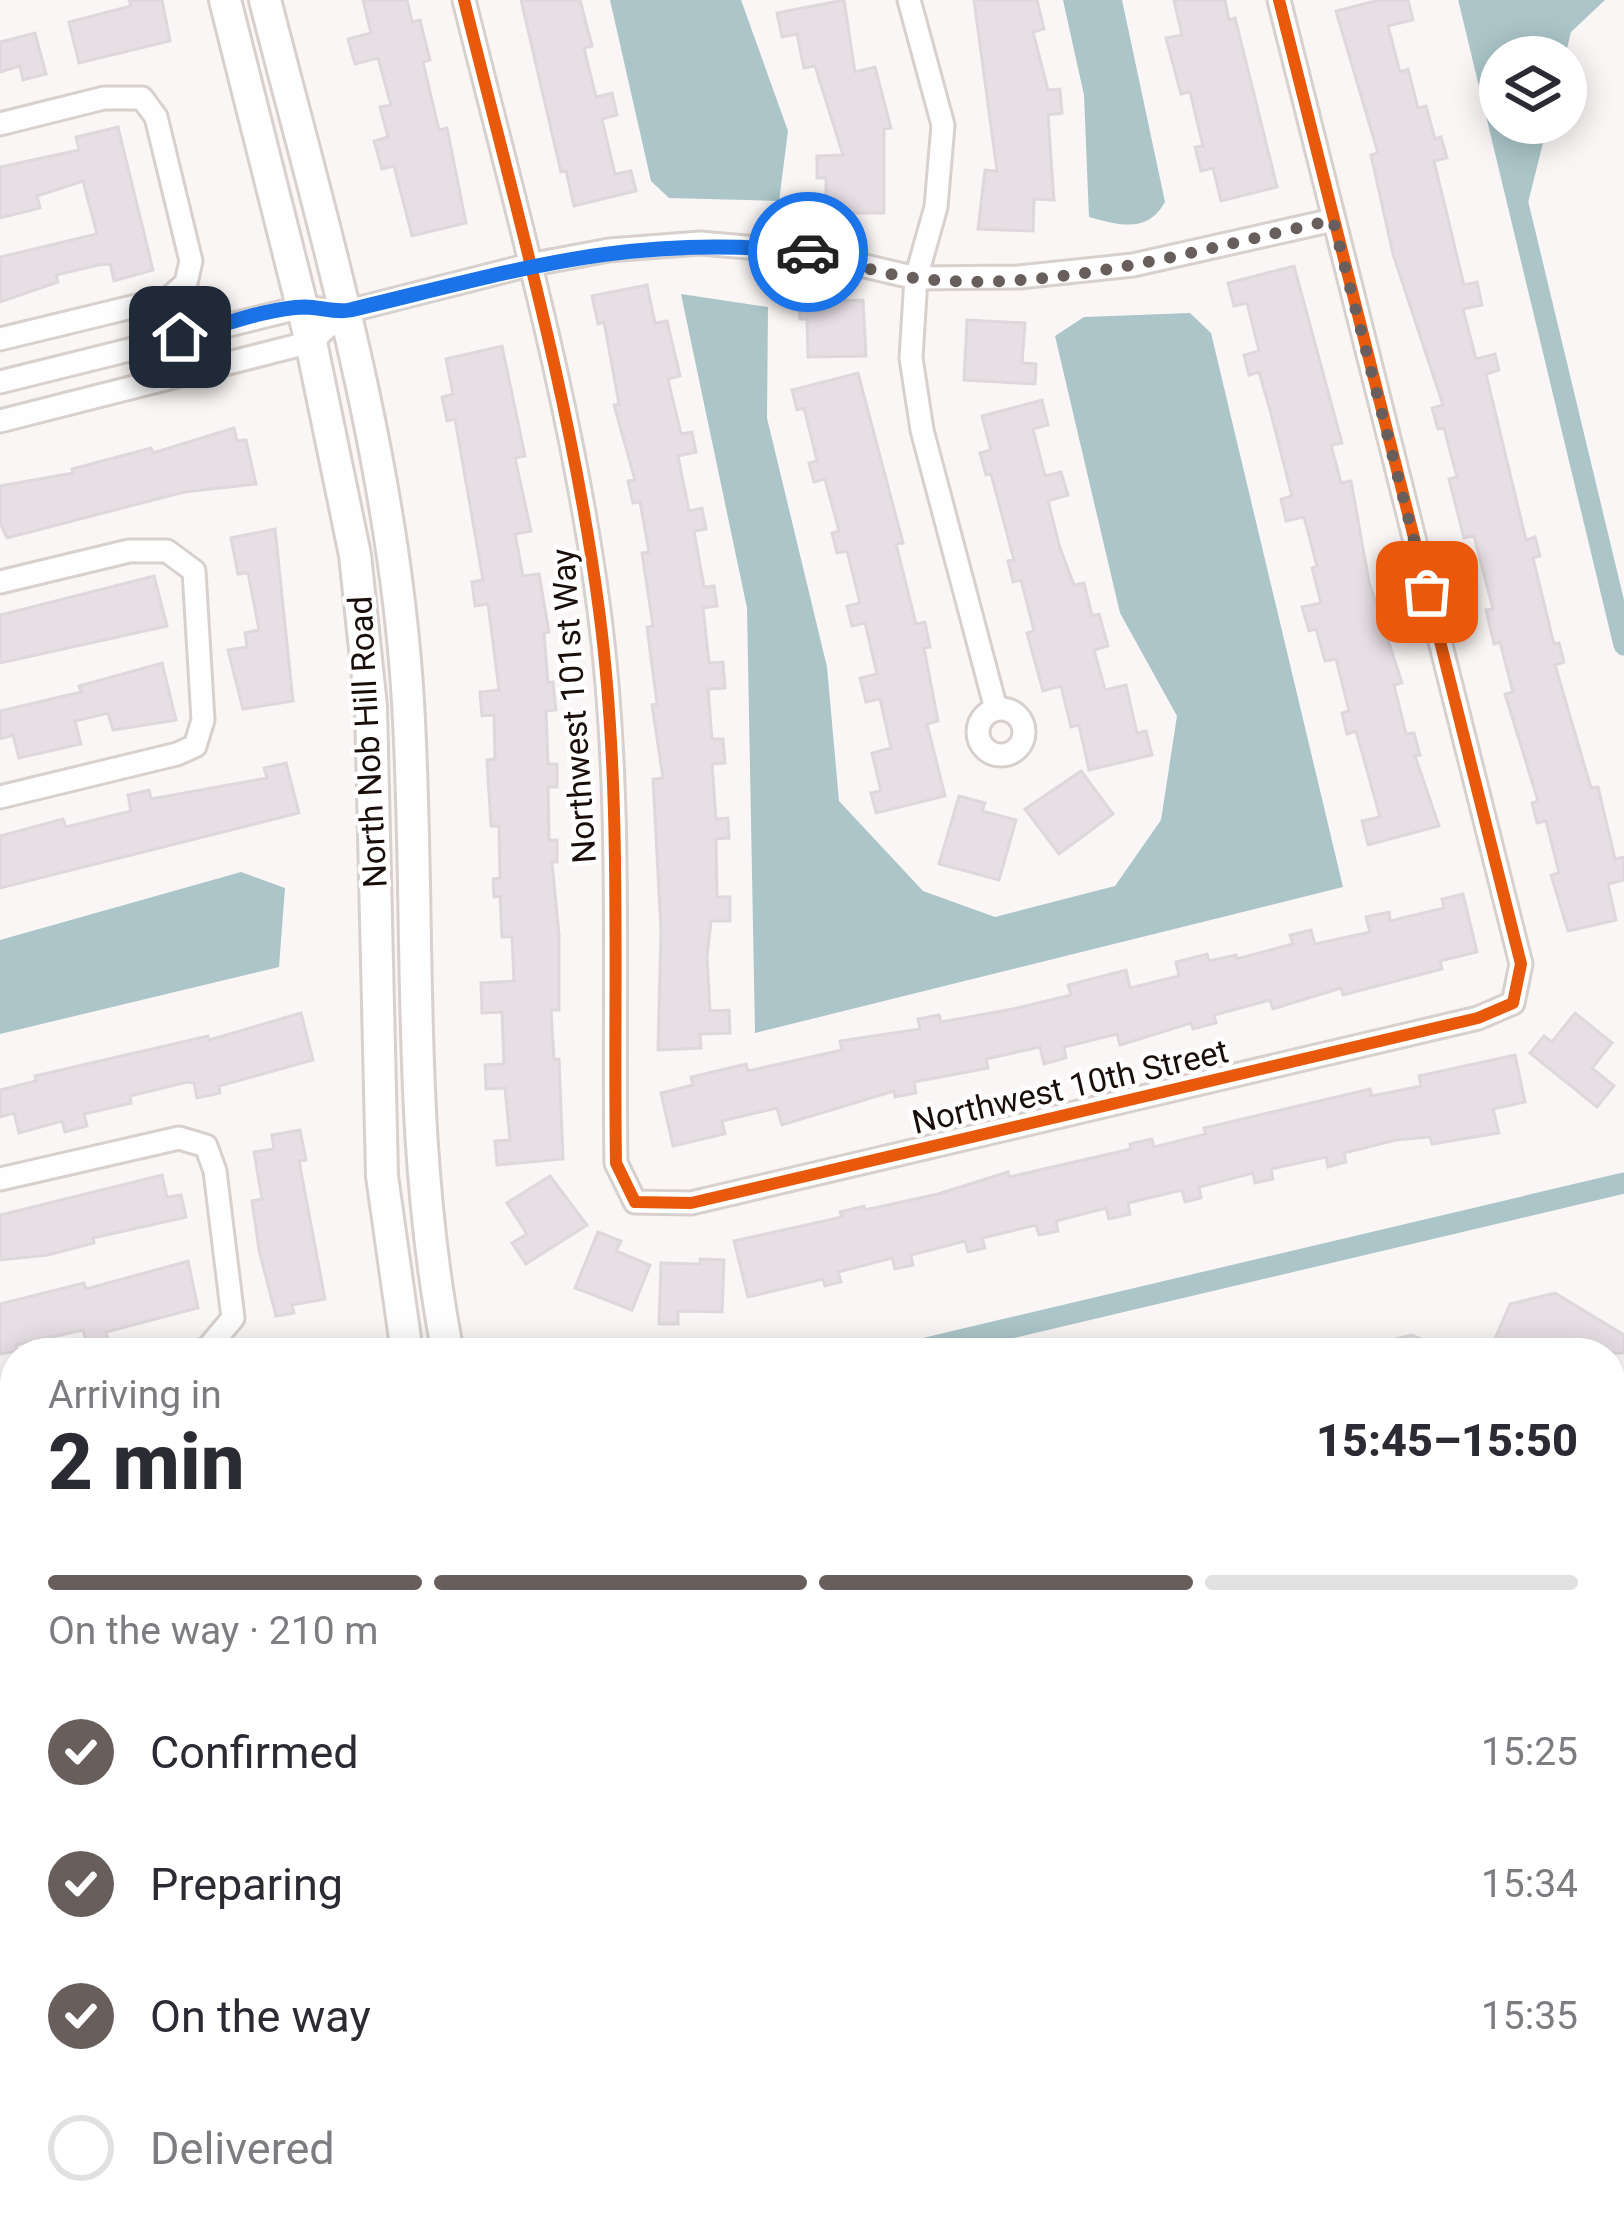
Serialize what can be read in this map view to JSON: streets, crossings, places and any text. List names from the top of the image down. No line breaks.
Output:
{"streets":{"main road":["North Nob Hill Road"],"street":["Northwest 101st Way","Northwest 10th Street"]},"crossings":[["Northwest 101st Way","Northwest 10th Street"]],"page":{"heading":["2 min","Arriving in","15:45–15:50"],"bar":"On the way · 210 m","list":[["Confirmed","15:25"],["Preparing","15:34"],["On the way","15:35"],"Delivered"]}}
